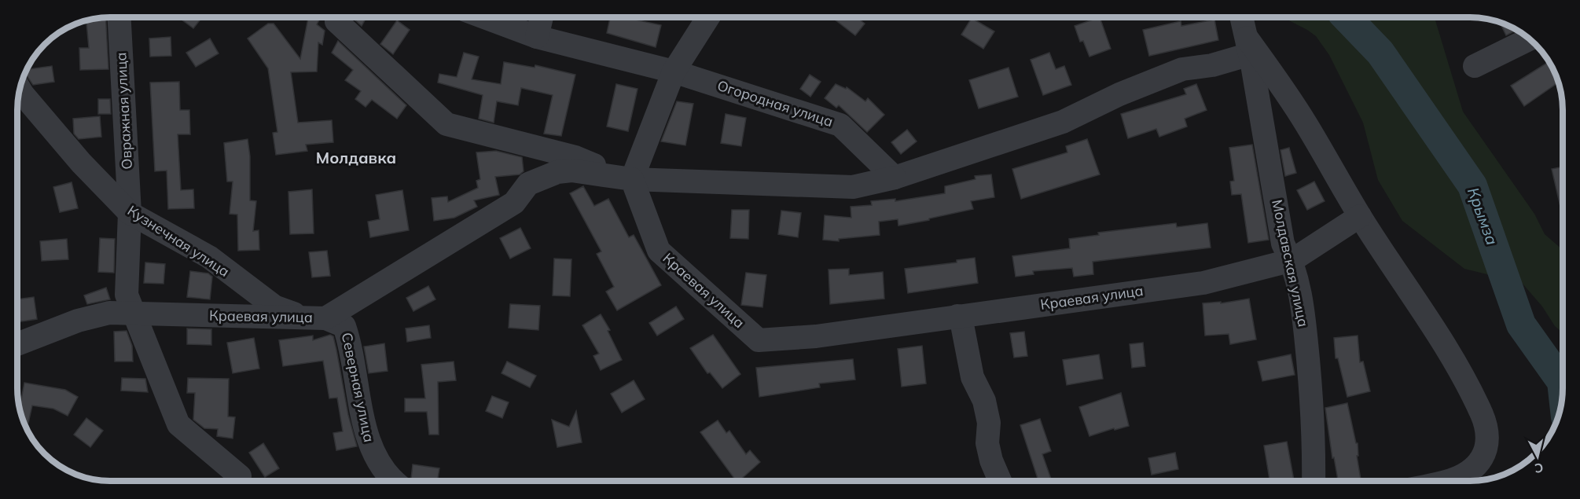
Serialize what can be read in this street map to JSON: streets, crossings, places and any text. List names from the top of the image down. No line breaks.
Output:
{"streets":{"street":["Огородная улица","Овражная улица","Кузнечная улица","Молдавская улица","Краевая улица","Северная улица"]},"crossings":[["Овражная улица","Кузнечная улица"],["Овражная улица","Краевая улица"],["Кузнечная улица","Краевая улица"],["Молдавская улица","Краевая улица"],["Краевая улица","Северная улица"]],"districts":["Молдавка"],"water":["Крымза"],"north":"bottom"}
